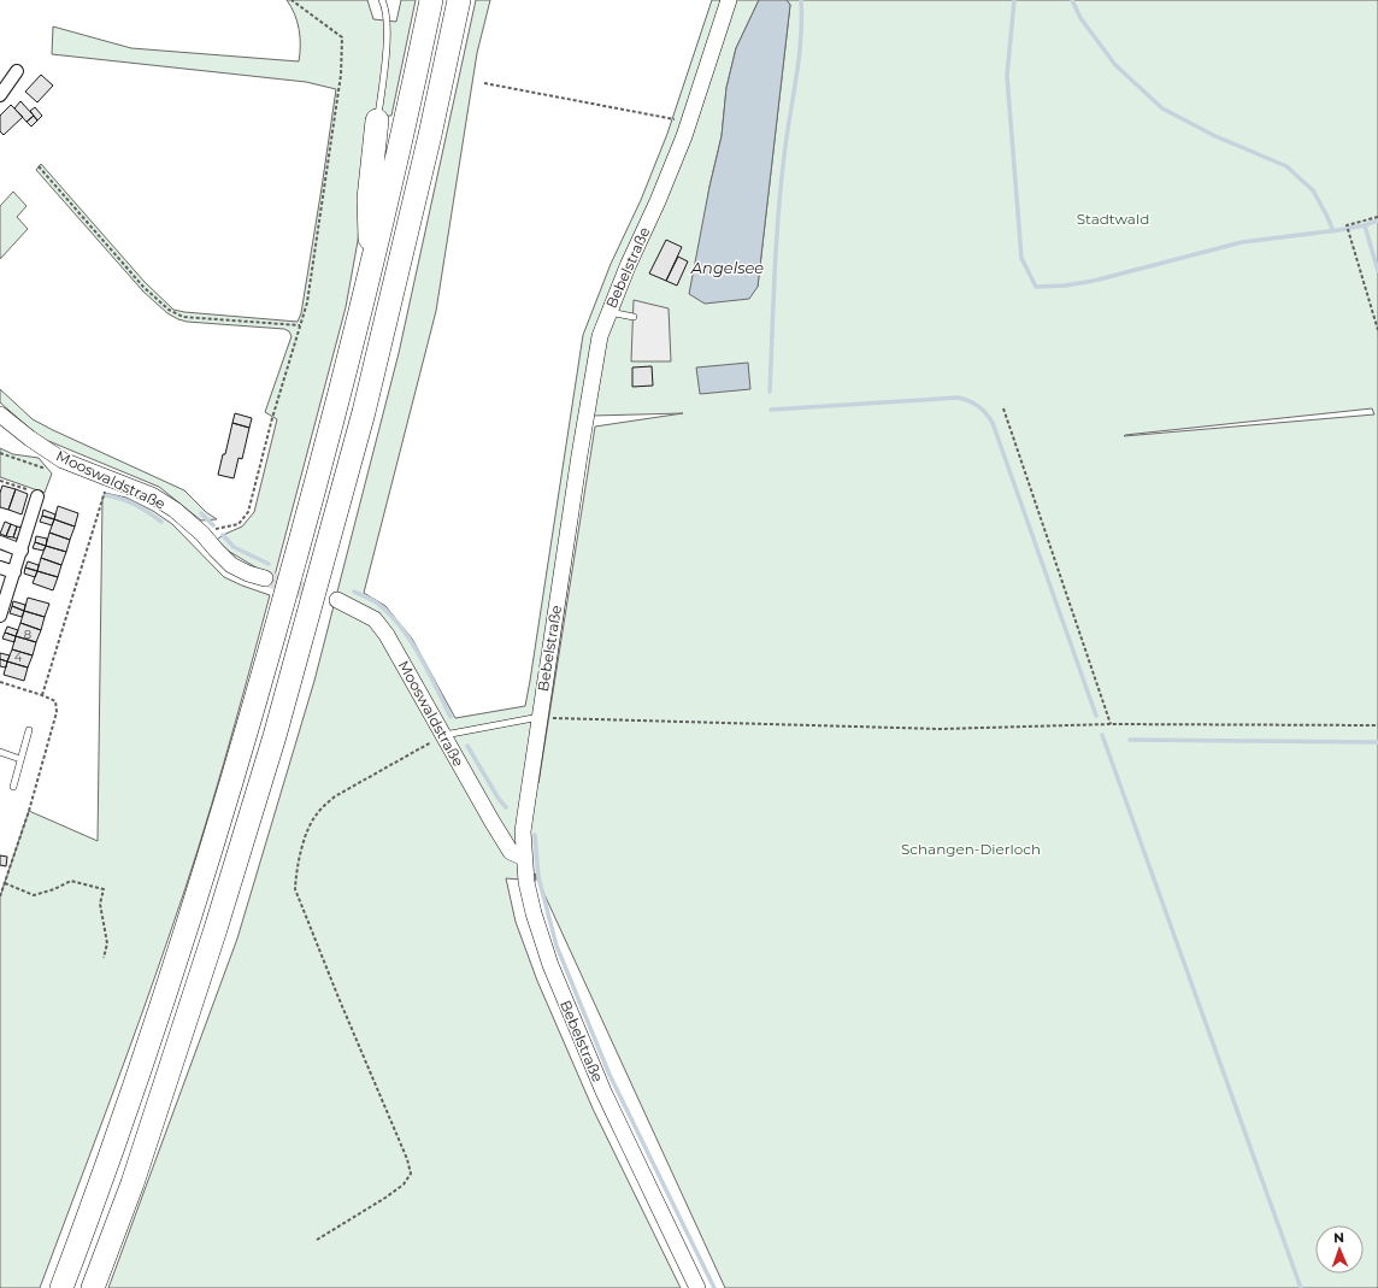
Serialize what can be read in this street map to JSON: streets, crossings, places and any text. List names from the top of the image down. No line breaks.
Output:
{"streets":{"street":["Bebelstraße","Mooswaldstraße"]},"crossings":[["Bebelstraße","Mooswaldstraße"]],"water":["Angelsee"],"parks":["Stadtwald","Schangen-Dierloch"],"house_numbers":["8","4"],"north":"top"}
